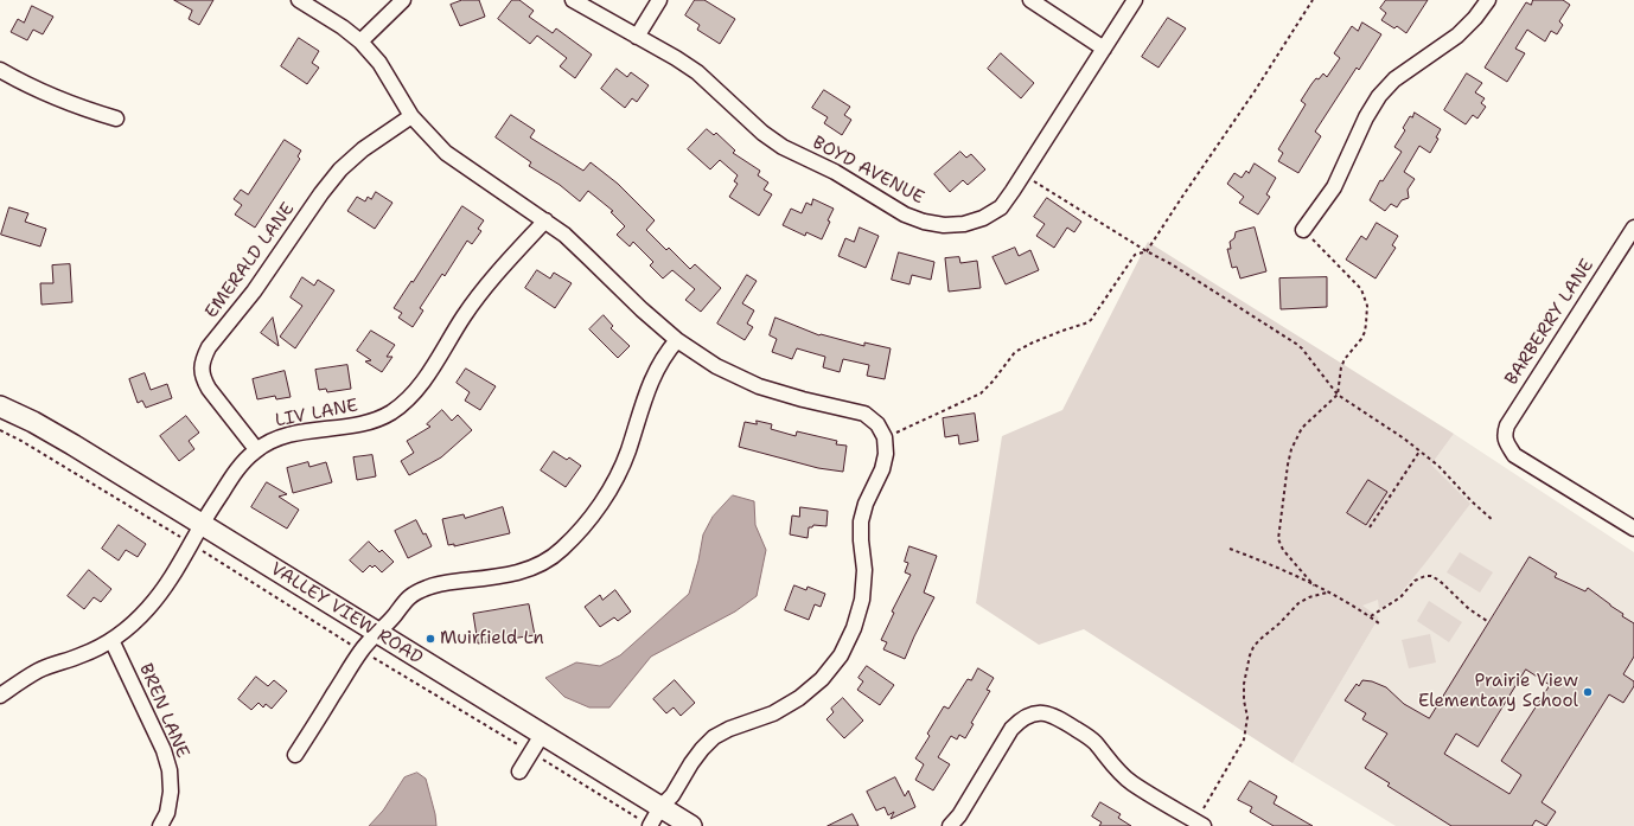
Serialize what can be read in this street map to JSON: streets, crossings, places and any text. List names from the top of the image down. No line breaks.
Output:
{"streets":{"street":["BOYD AVENUE","EMERALD LANE","BARBERRY LANE","LIV LANE","VALLEY VIEW ROAD","BREN LANE"]},"crossings":[["EMERALD LANE","LIV LANE"],["LIV LANE","VALLEY VIEW ROAD"],["LIV LANE","BREN LANE"]],"places":["Muirfield Ln","Prairie View Elementary School"]}
